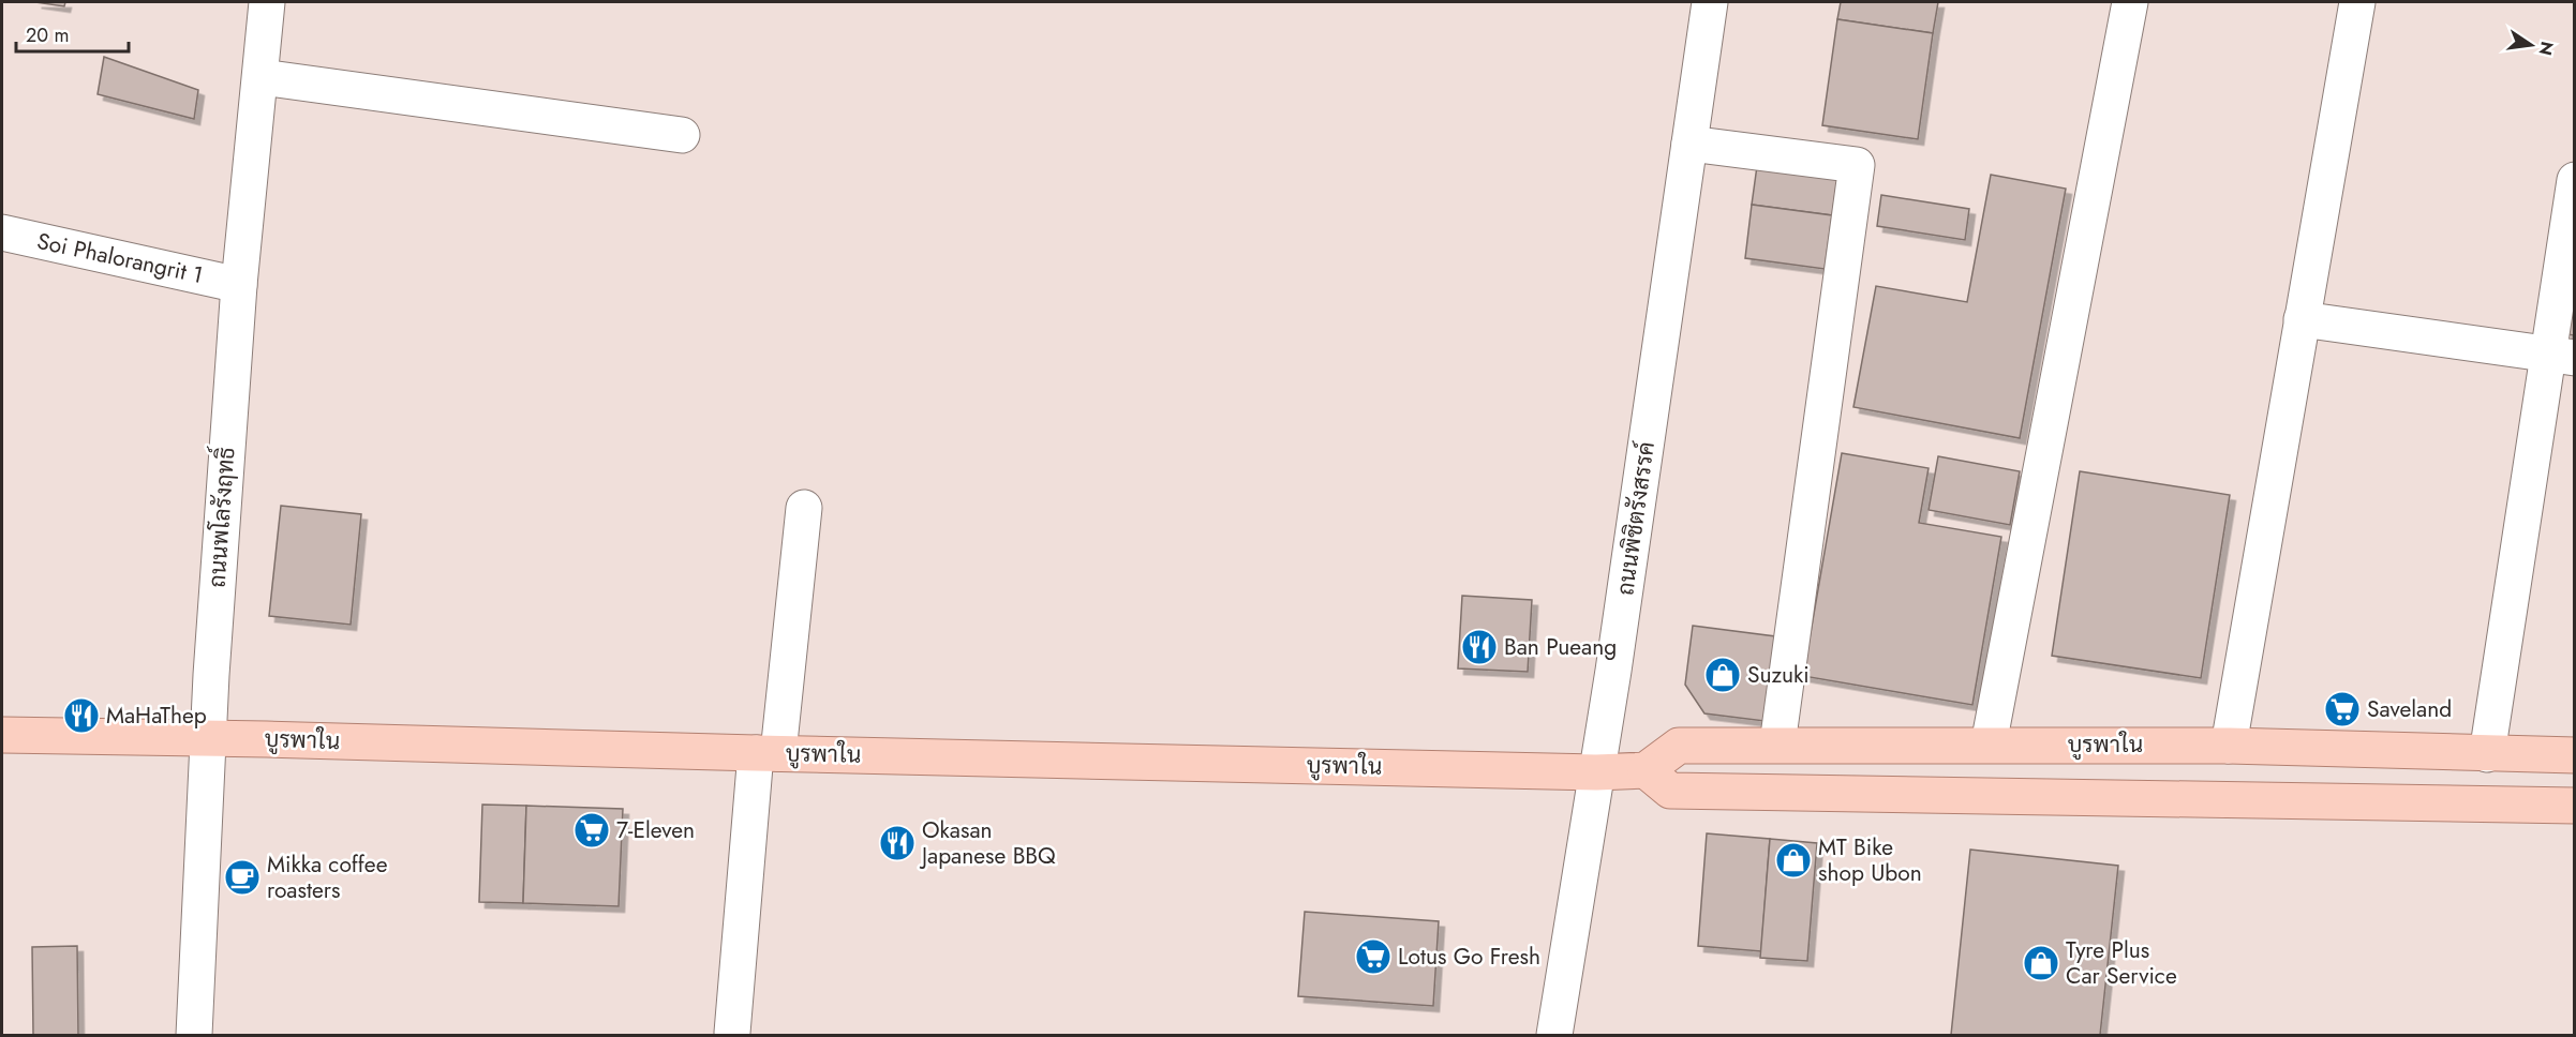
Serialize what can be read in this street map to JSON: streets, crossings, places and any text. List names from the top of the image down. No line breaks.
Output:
{"streets":{"main road":["บูรพาใน"],"street":["Soi Phalorangrit 1","ถนนพโลรังฤทธิ์","ถนนพิชิตรังสรรค์"]},"crossings":[["Soi Phalorangrit 1","ถนนพโลรังฤทธิ์"],["ถนนพโลรังฤทธิ์","บูรพาใน"],["ถนนพิชิตรังสรรค์","บูรพาใน"]],"places":{"restaurant":["Ban Pueang","MaHaThep","Okasan Japanese BBQ"],"shop":["Suzuki","MT Bike shop Ubon","Tyre Plus Car Service"],"supermarket":["Saveland","7-Eleven","Lotus Go Fresh"],"cafe":["Mikka coffee roasters"]},"scale_bar":"20 m","north":"right"}
